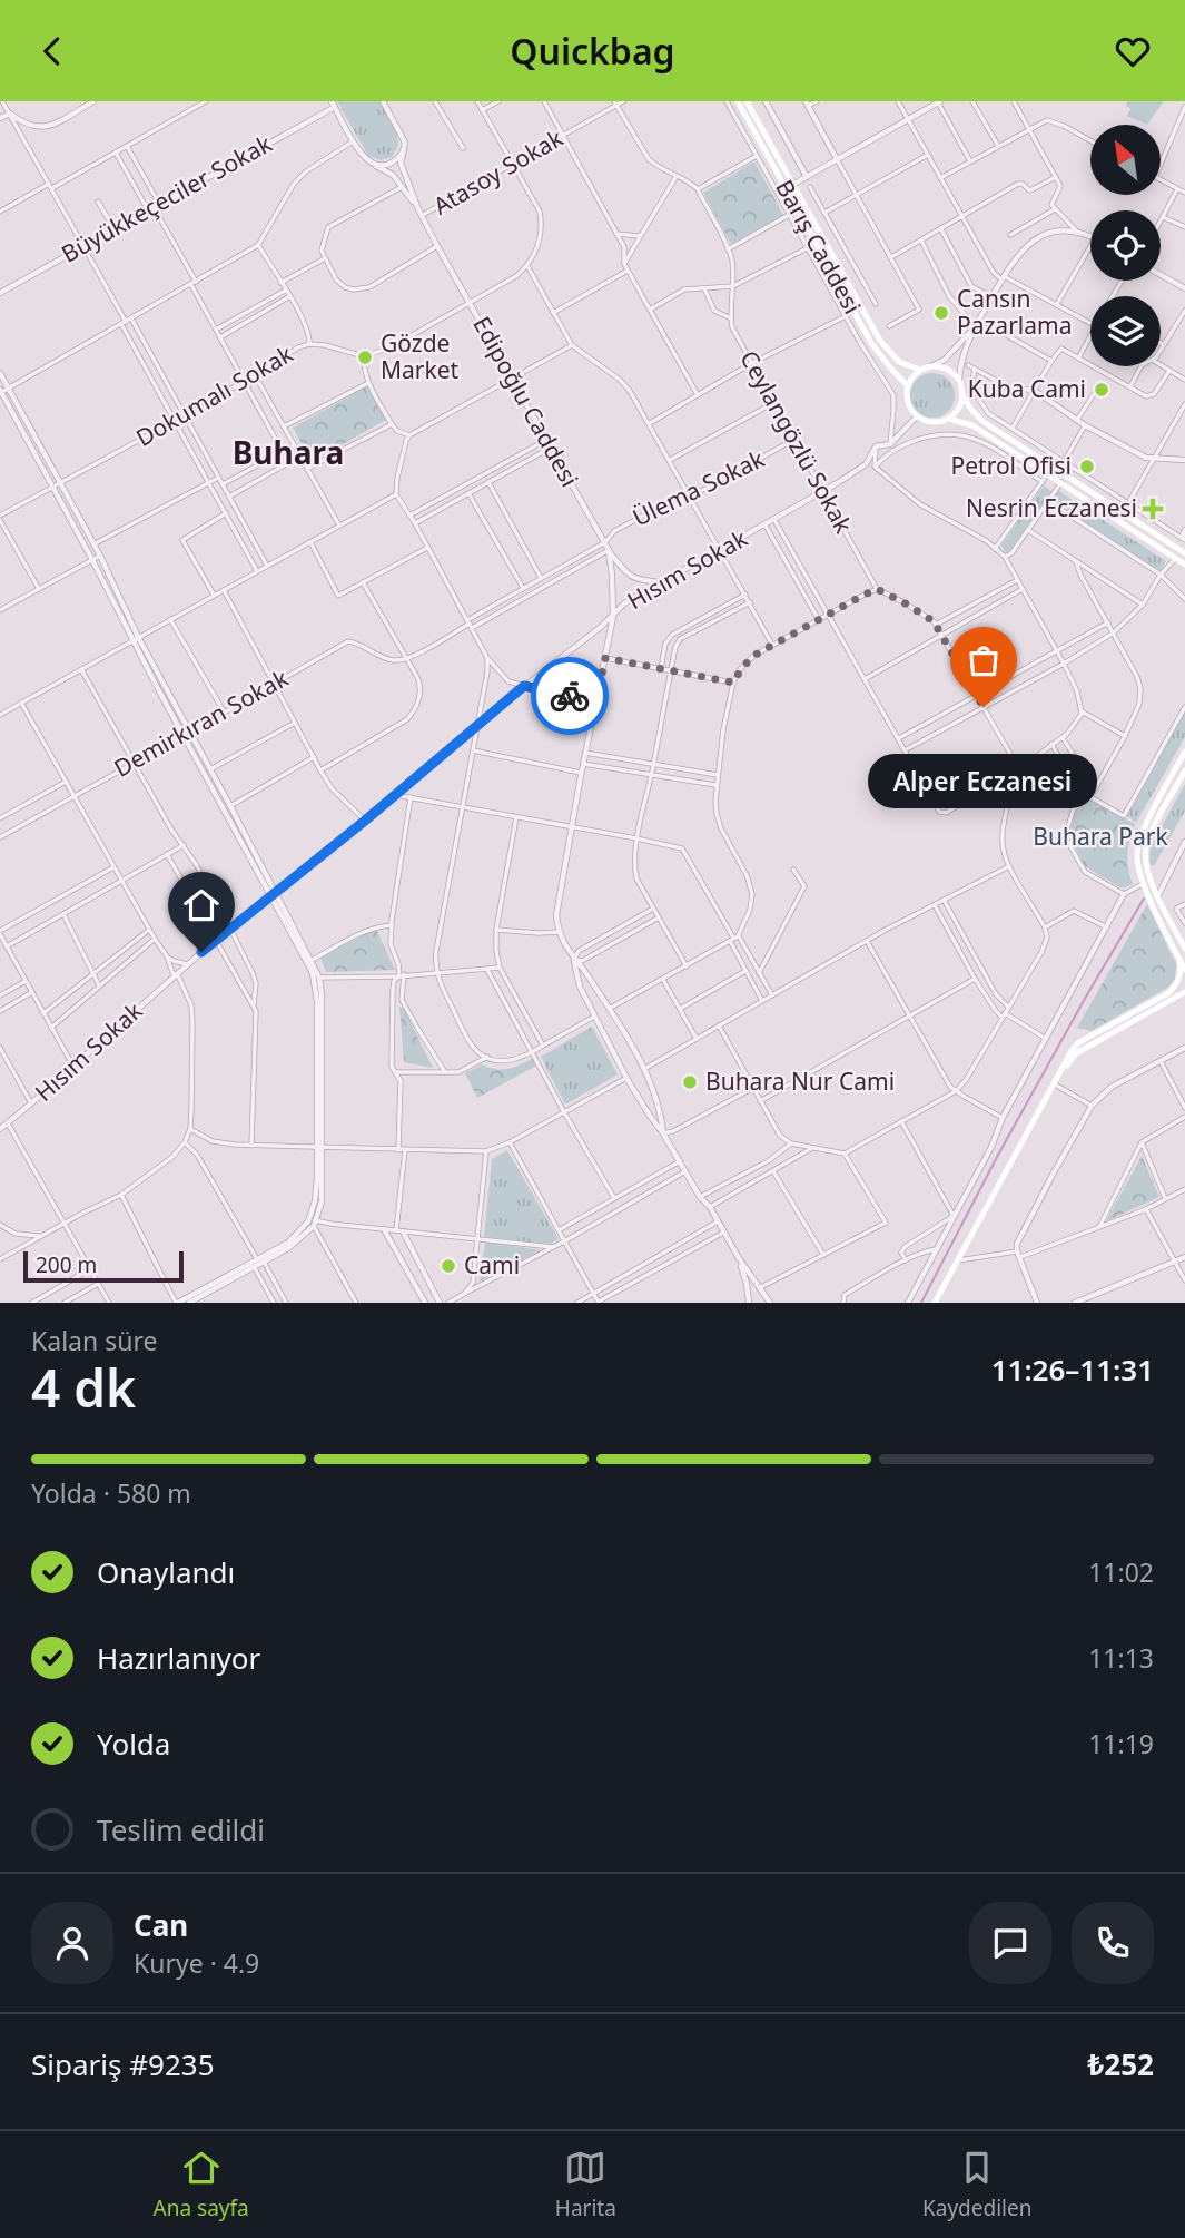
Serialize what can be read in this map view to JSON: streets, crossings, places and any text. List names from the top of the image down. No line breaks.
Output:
{"streets":{"main road":["Barış Caddesi"],"street":["Atasoy Sokak","Büyükkeçeciler Sokak","Dokumalı Sokak","Edipoğlu Caddesi","Ceylangözlü Sokak","Ülema Sokak","Hısım Sokak","Demirkıran Sokak"]},"crossings":[["Atasoy Sokak","Edipoğlu Caddesi"],["Edipoğlu Caddesi","Ülema Sokak"],["Edipoğlu Caddesi","Hısım Sokak"],["Ceylangözlü Sokak","Ülema Sokak"],["Ceylangözlü Sokak","Hısım Sokak"]],"districts":["Buhara"],"parks":["Buhara Park"],"places":{"other":["Cansın Pazarlama","Gözde Market","Kuba Cami","Petrol Ofisi","Alper Eczanesi","Buhara Nur Cami","Cami"],"health":["Nesrin Eczanesi"]},"scale_bar":"200 m","north":"top left","page":{"header":"Quickbag","bubble":"Alper Eczanesi","scale":"200 m","heading":["4 dk","Kalan süre","11:26–11:31"],"panel":["Can","Kurye · 4.9","Sipariş #9235","₺252"],"bar":"Yolda · 580 m","list":[["Onaylandı","11:02"],["Hazırlanıyor","11:13"],["Yolda","11:19"],"Teslim edildi"],"tabs":["Ana sayfa","Harita","Kaydedilen"]}}
